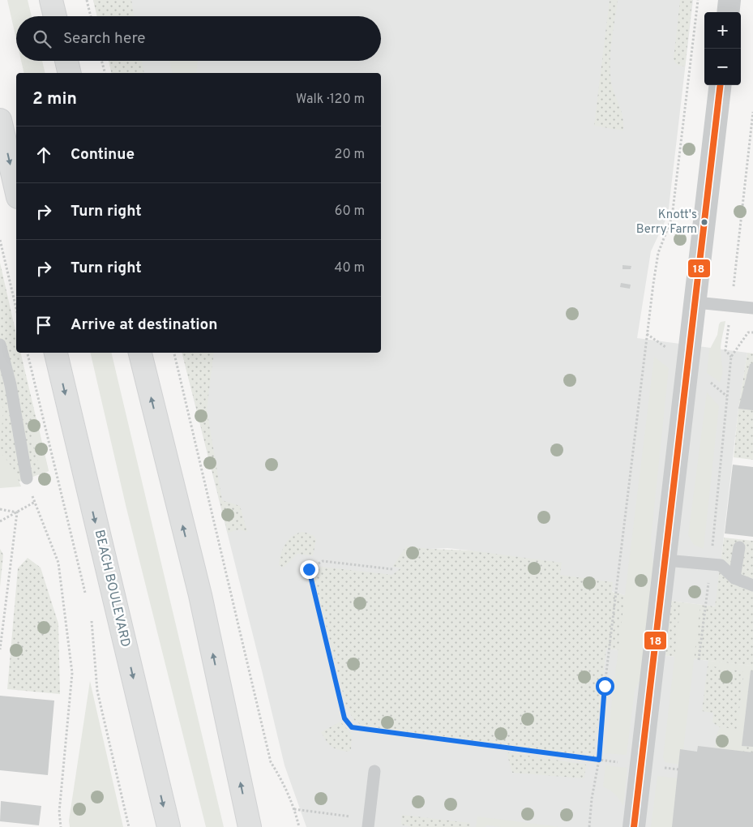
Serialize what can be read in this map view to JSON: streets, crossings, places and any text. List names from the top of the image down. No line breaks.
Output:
{"streets":{"main road":["BEACH BOULEVARD"]},"places":["Knott's Berry Farm"],"lines":["transit line 18"],"page":{"map_buttons":["+","−"],"search":"Search here","heading":["2 min","Walk · 120 m"],"list":[["Continue","20 m"],["Turn right","60 m"],["Turn right","40 m"],"Arrive at destination"]}}
